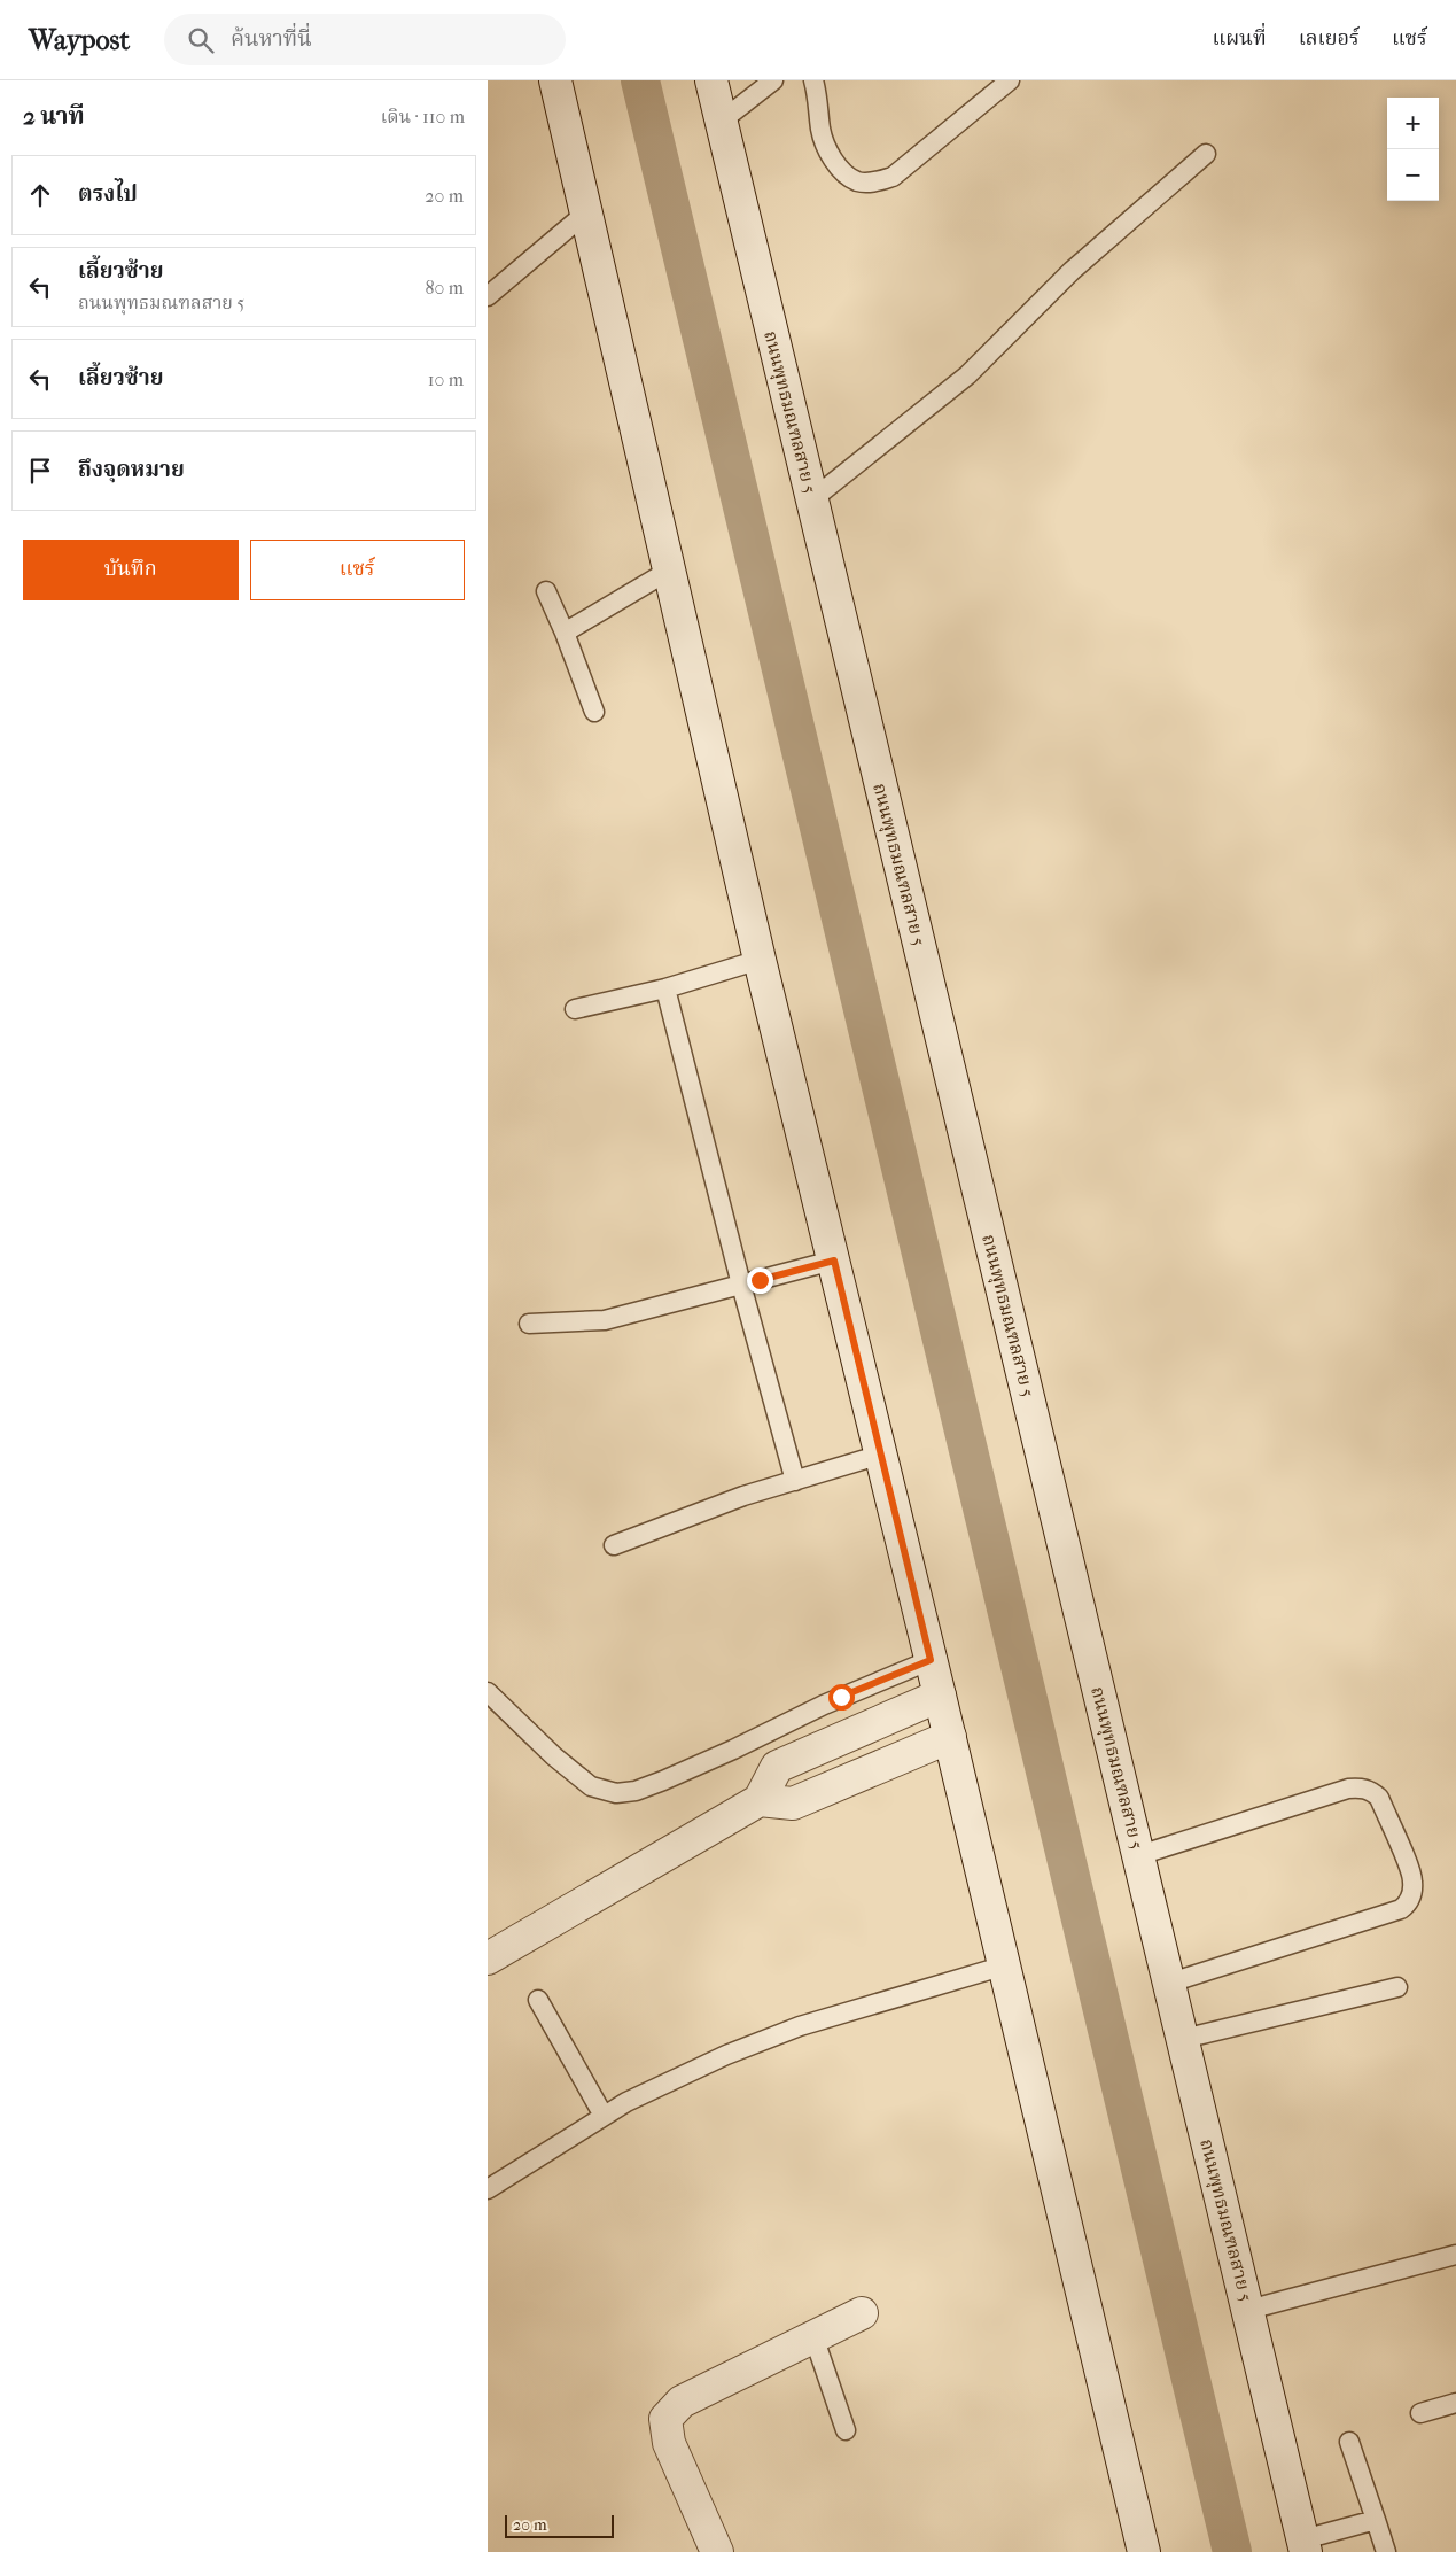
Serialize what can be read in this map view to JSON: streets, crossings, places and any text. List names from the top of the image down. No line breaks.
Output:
{"streets":{"main road":["ถนนพุทธมณฑลสาย 5"]},"scale_bar":"20 m","page":{"header":"Waypost","search":"ค้นหาที่นี่","nav":["แผนที่","เลเยอร์","แชร์"],"heading":["2 นาที","เดิน · 110 m"],"map_buttons":["+","−"],"list":[["ตรงไป","20 m"],["เลี้ยวซ้าย","ถนนพุทธมณฑลสาย 5","80 m"],["เลี้ยวซ้าย","10 m"],"ถึงจุดหมาย"],"buttons":["บันทึก","แชร์"],"scale":"20 m"}}
